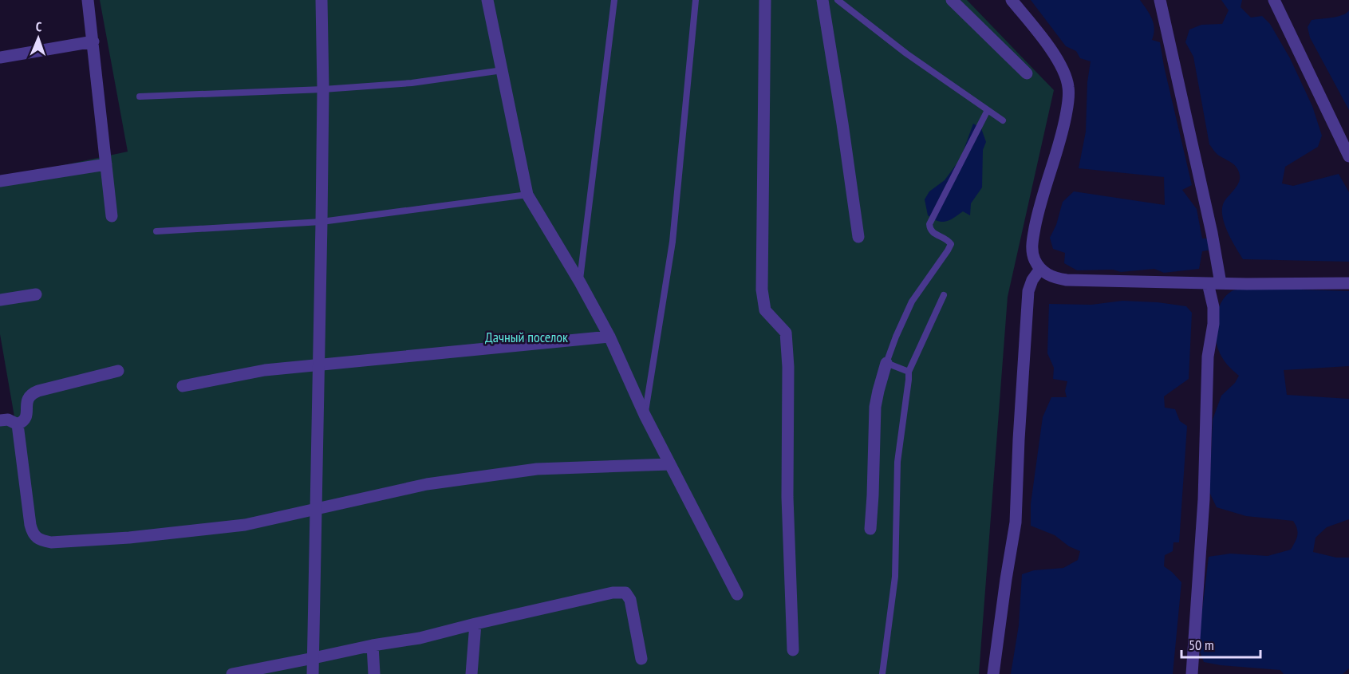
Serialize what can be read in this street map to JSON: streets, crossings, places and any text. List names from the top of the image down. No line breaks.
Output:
{"parks":["Дачный поселок"],"scale_bar":"50 m","north":"top"}
